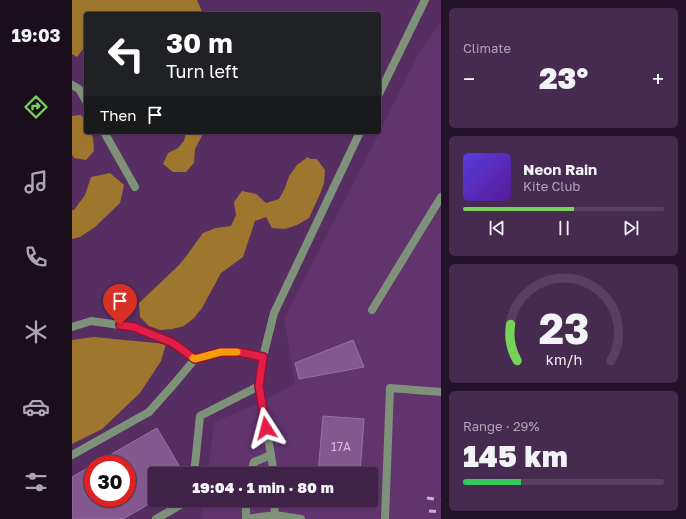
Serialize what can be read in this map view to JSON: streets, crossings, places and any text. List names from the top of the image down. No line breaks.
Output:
{"house_numbers":["17А"],"page":{"tabs":"19:03","tile":["Climate",["Range · 29%","145 km"]],"turn":["30 m","Turn left"],"heat":["−","23°","+"],"then":"Then","song":["Neon Rain","Kite Club"],"limit":"30","trip":"19:04 · 1 min · 80 m","gauge":["23","km/h"]}}
